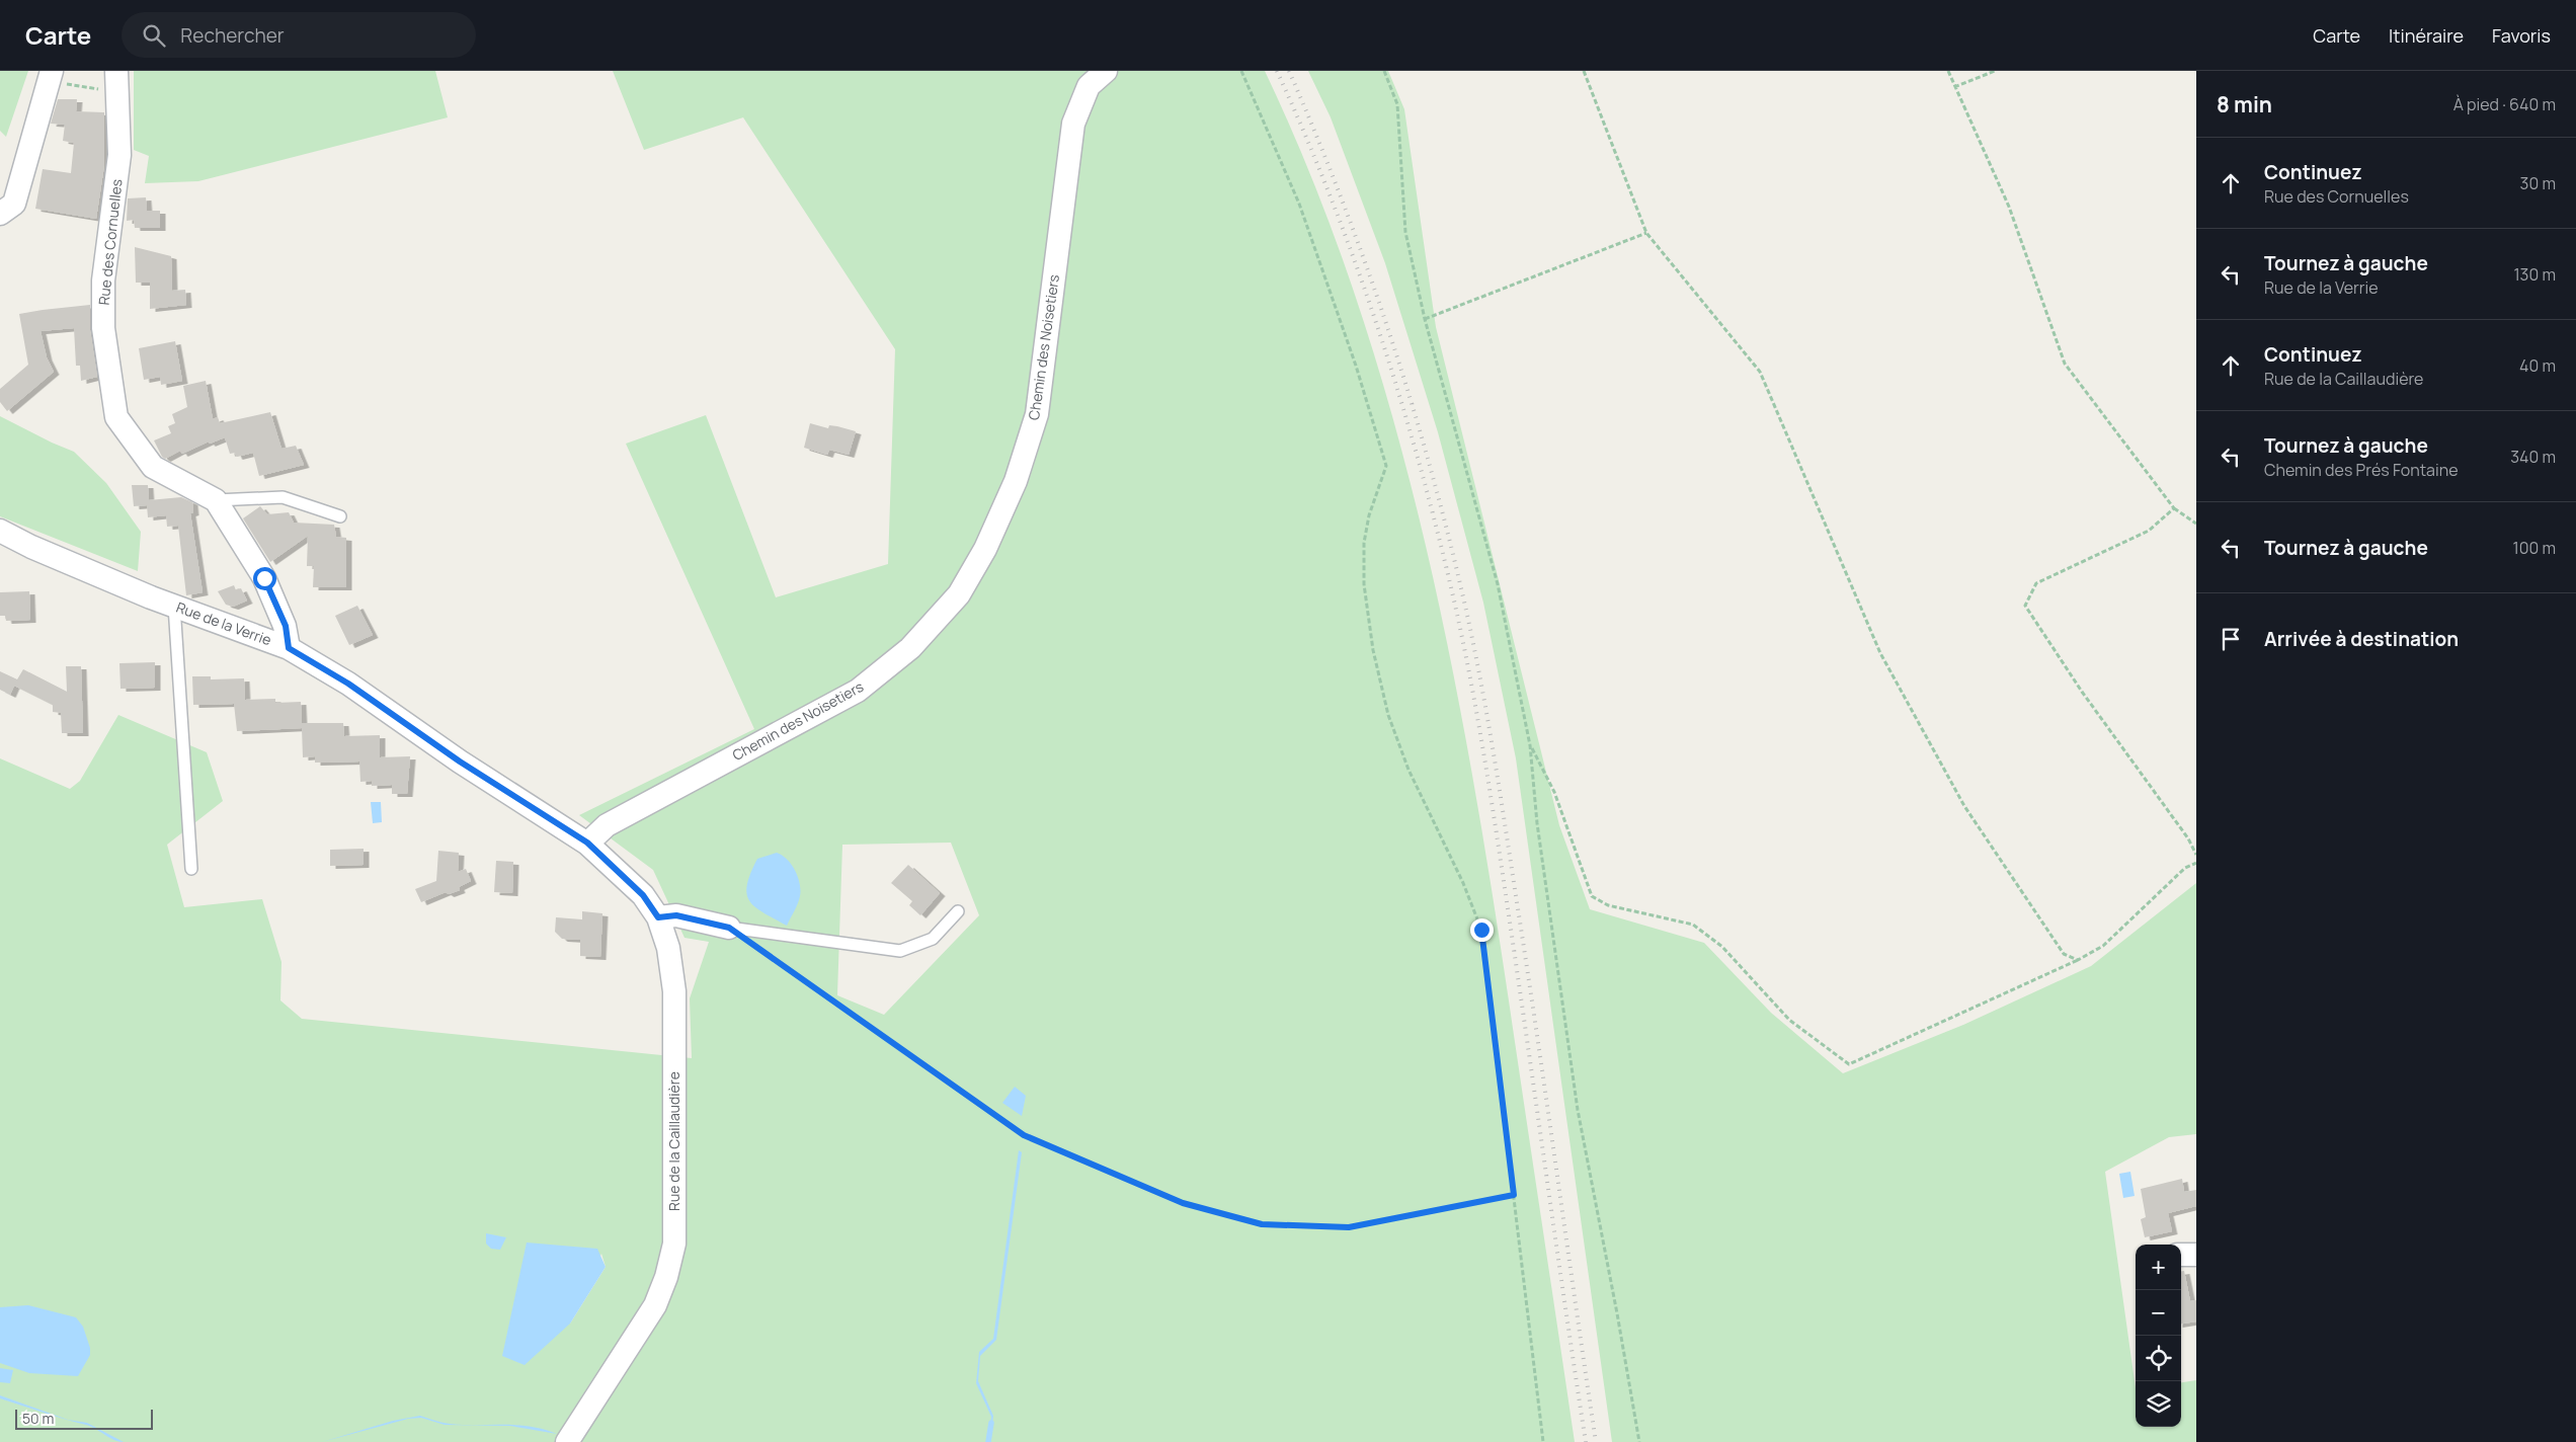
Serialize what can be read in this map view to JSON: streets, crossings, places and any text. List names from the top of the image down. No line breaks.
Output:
{"streets":{"street":["Rue des Cornuelles","Chemin des Noisetiers","Rue de la Verrie","Rue de la Caillaudière"]},"crossings":[["Chemin des Noisetiers","Rue de la Verrie"],["Chemin des Noisetiers","Rue de la Caillaudière"],["Rue de la Verrie","Rue de la Caillaudière"]],"scale_bar":"50 m","page":{"header":"Carte","search":"Rechercher","nav":["Carte","Itinéraire","Favoris"],"heading":["8 min","À pied · 640 m"],"list":[["Continuez","Rue des Cornuelles","30 m"],["Tournez à gauche","Rue de la Verrie","130 m"],["Continuez","Rue de la Caillaudière","40 m"],["Tournez à gauche","Chemin des Prés Fontaine","340 m"],["Tournez à gauche","100 m"],"Arrivée à destination"],"map_buttons":["+","−"],"scale":"50 m"}}
